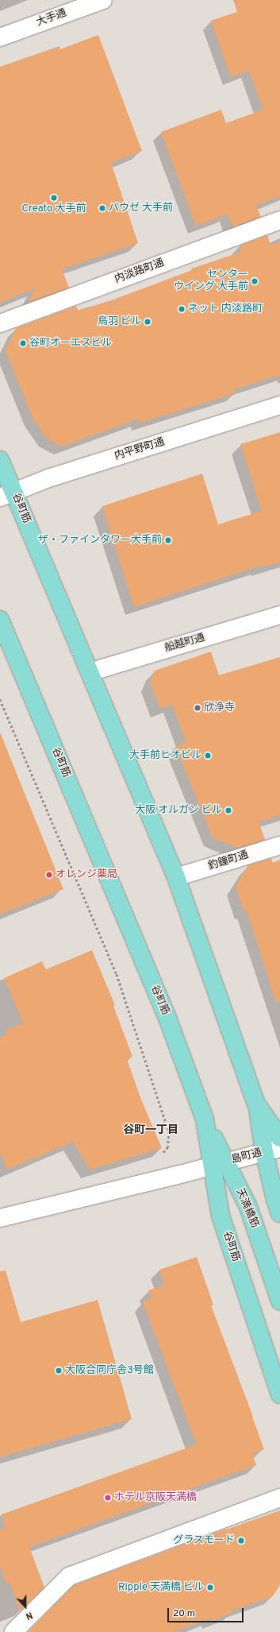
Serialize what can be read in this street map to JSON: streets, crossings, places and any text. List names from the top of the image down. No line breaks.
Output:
{"streets":{"main road":["谷町筋","天満橋筋"],"street":["大手通","内淡路町通","内平野町通","船越町通","釣鐘町通","島町通"]},"crossings":[["内平野町通","谷町筋"],["谷町筋","船越町通"],["谷町筋","釣鐘町通"],["谷町筋","島町通"],["谷町筋","天満橋筋"],["島町通","天満橋筋"]],"districts":["谷町一丁目"],"places":["Creato 大手前","パウゼ 大手前","センター ウイング 大手前","ネット 内淡路町","鳥羽 ビル","谷町オーエスビル","ザ・ファインタワー大手前","欣浄寺","大手前ヒオビル","大阪 オルガン ビル","オレンジ薬局","大阪合同庁舎3号館","ホテル京阪天満橋","グラスモード","Ripple 天満橋 ビル"],"scale_bar":"20 m","north":"bottom"}
